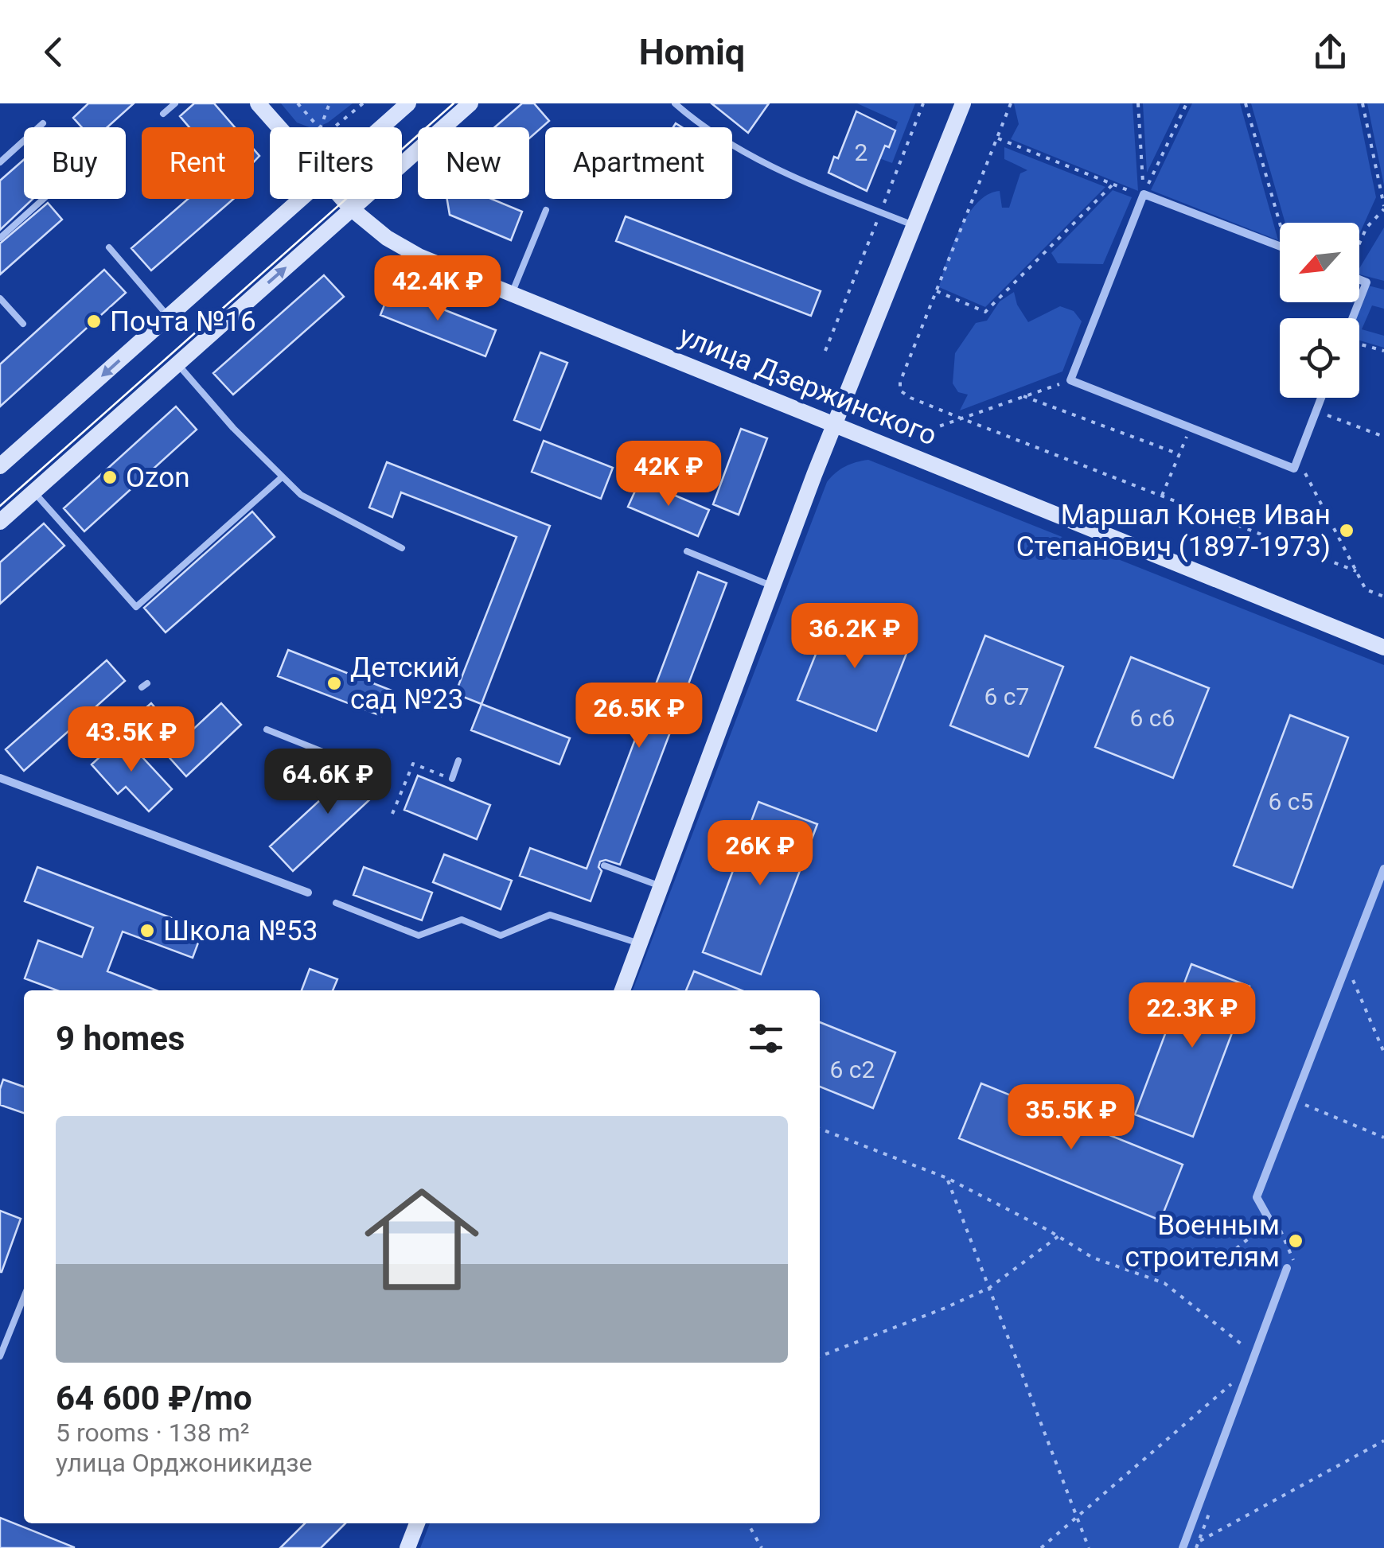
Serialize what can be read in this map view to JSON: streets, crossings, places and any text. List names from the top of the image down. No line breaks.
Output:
{"streets":{"main road":["улица Дзержинского"]},"places":["Почта №16","Ozon","Маршал Конев Иван Степанович (1897-1973)","Детский сад №23","Школа №53","Военным строителям"],"house_numbers":["2","6 с7","6 с6","6 с5","6 с2"],"north":"bottom left","page":{"header":"Homiq","chip":["Buy","Rent","Filters","New","Apartment"],"price":["42.4K ₽","42K ₽","36.2K ₽","26.5K ₽","43.5K ₽","64.6K ₽","26K ₽","22.3K ₽","35.5K ₽"],"heading":"9 homes","list":[{"name":"64 600 ₽/mo","note":"5 rooms · 138 m² · улица Орджоникидзе"}]}}
